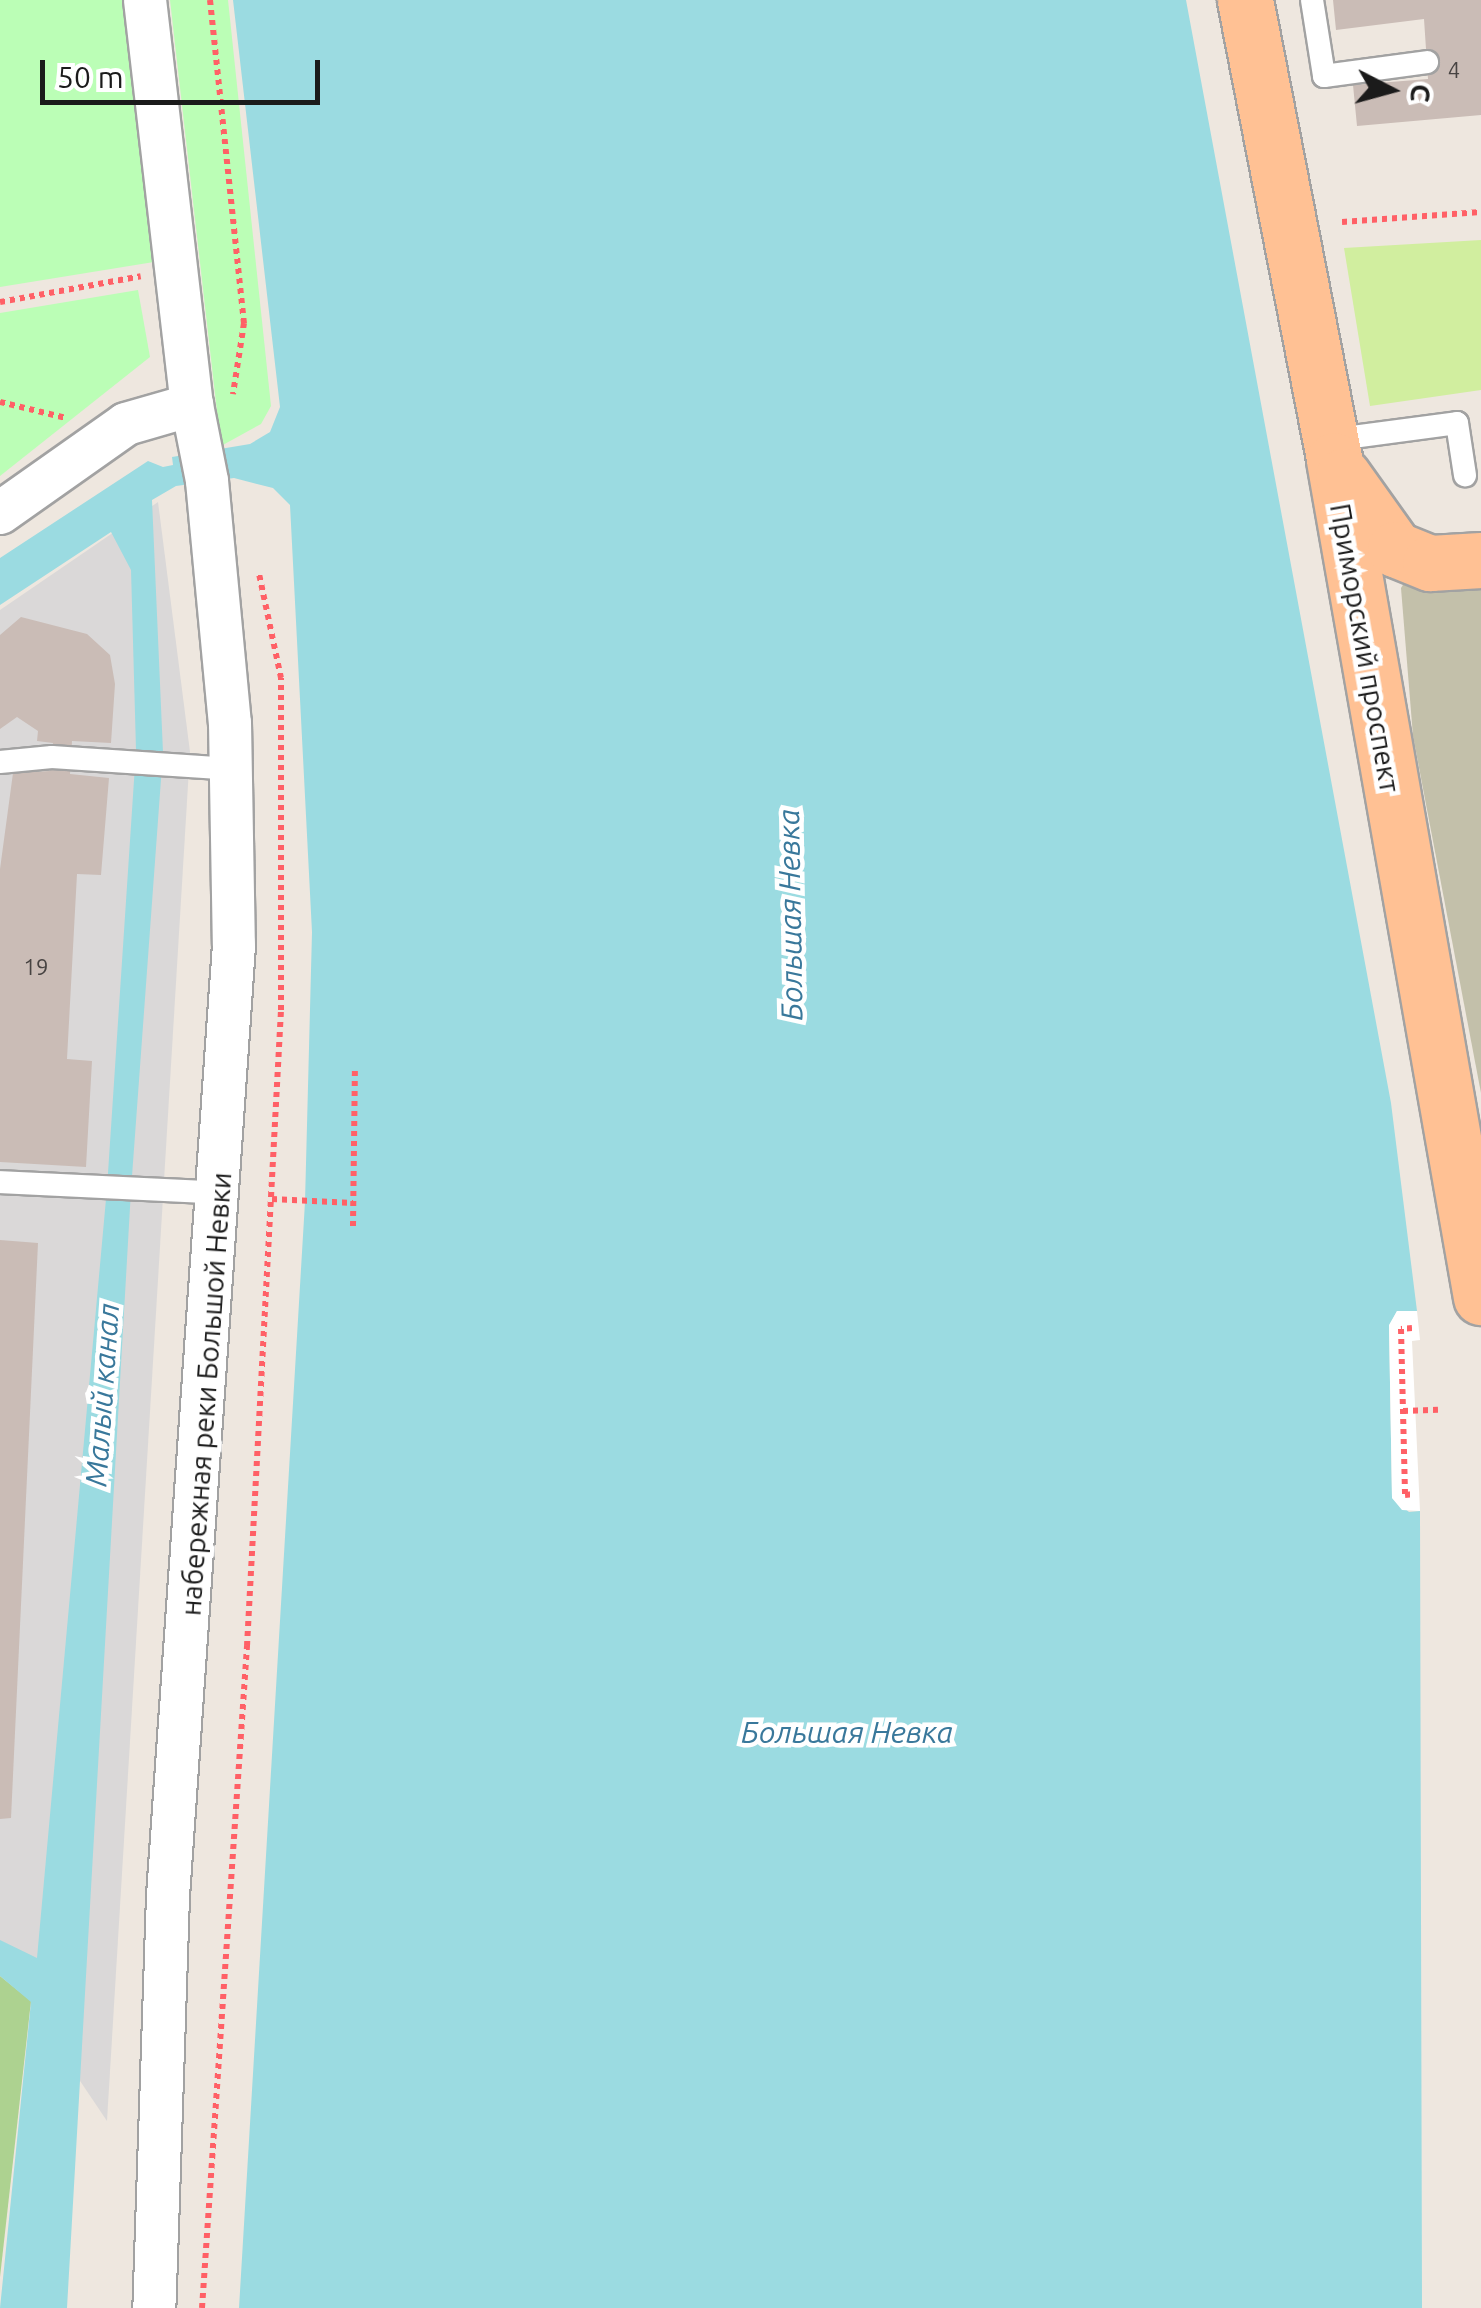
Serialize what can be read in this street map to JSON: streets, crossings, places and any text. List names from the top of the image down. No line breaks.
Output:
{"streets":{"main road":["Приморский проспект"],"street":["набережная реки Большой Невки"]},"water":["Большая Невка","Малый канал"],"house_numbers":["4","19"],"scale_bar":"50 m","north":"right"}
